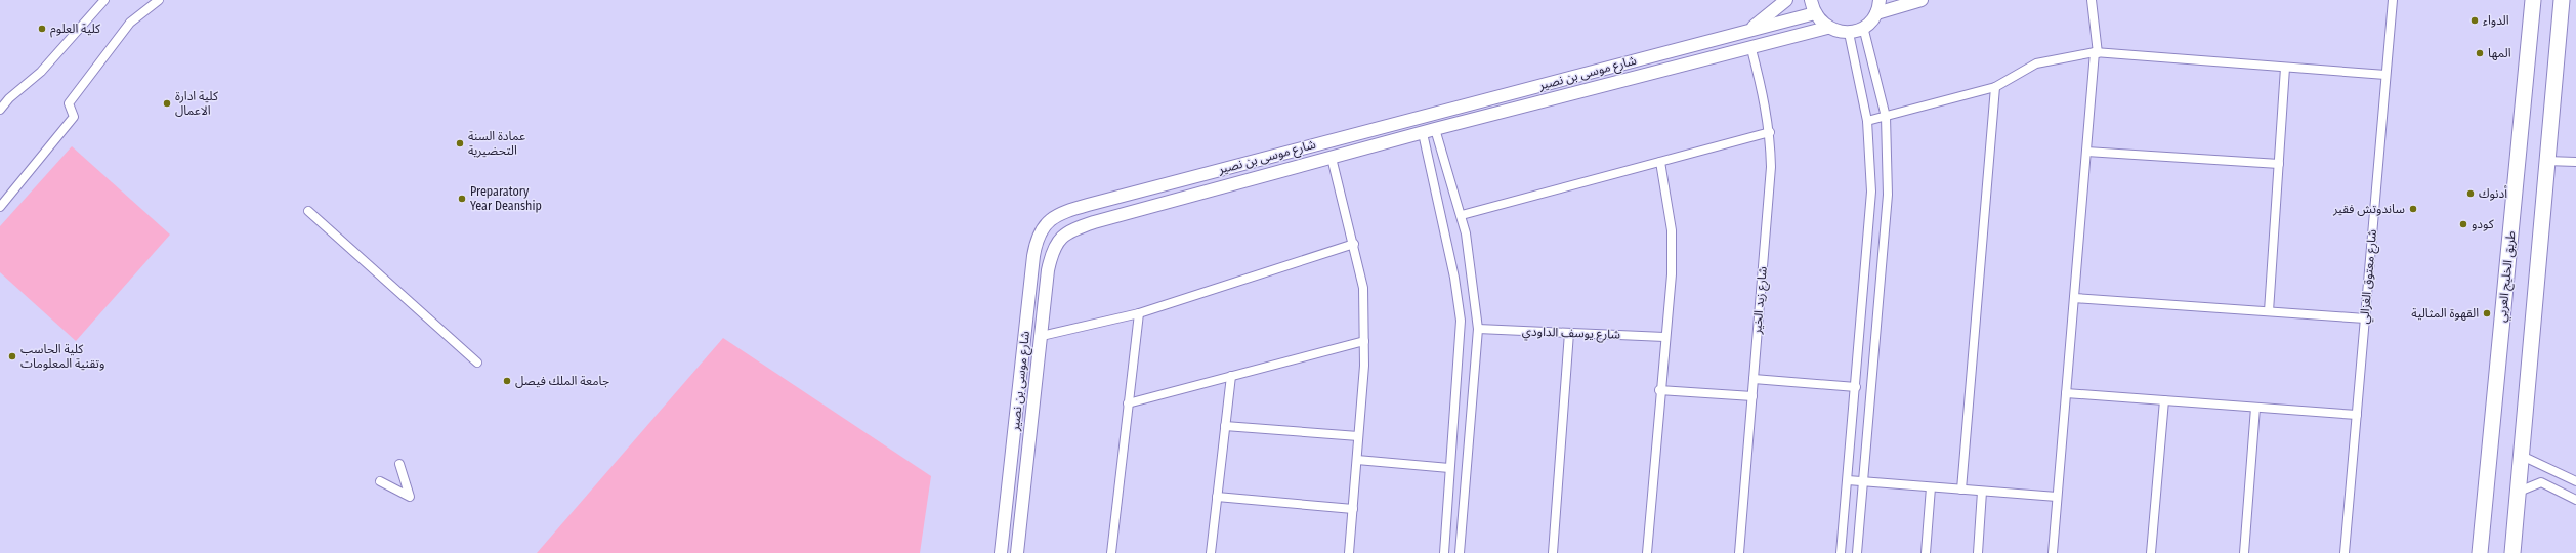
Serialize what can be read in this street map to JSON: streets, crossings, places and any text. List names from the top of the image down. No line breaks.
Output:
{"streets":{"highway":["طريق الخليج العربي"],"street":["شارع موسى بن نصير","شارع معتوق الغزالي","شارع زيد الخير","شارع يوسف الداودي"]},"crossings":[["شارع موسى بن نصير","شارع زيد الخير"]],"places":["الدواء","كلية العلوم","المها","كلية ادارة الاعمال","عمادة السنة التحضيرية","أدنوك","Preparatory Year Deanship","ساندوتش فقير","كودو","القهوة المثالية","كلية الحاسب وتقنية المعلومات","جامعة الملك فيصل"]}
